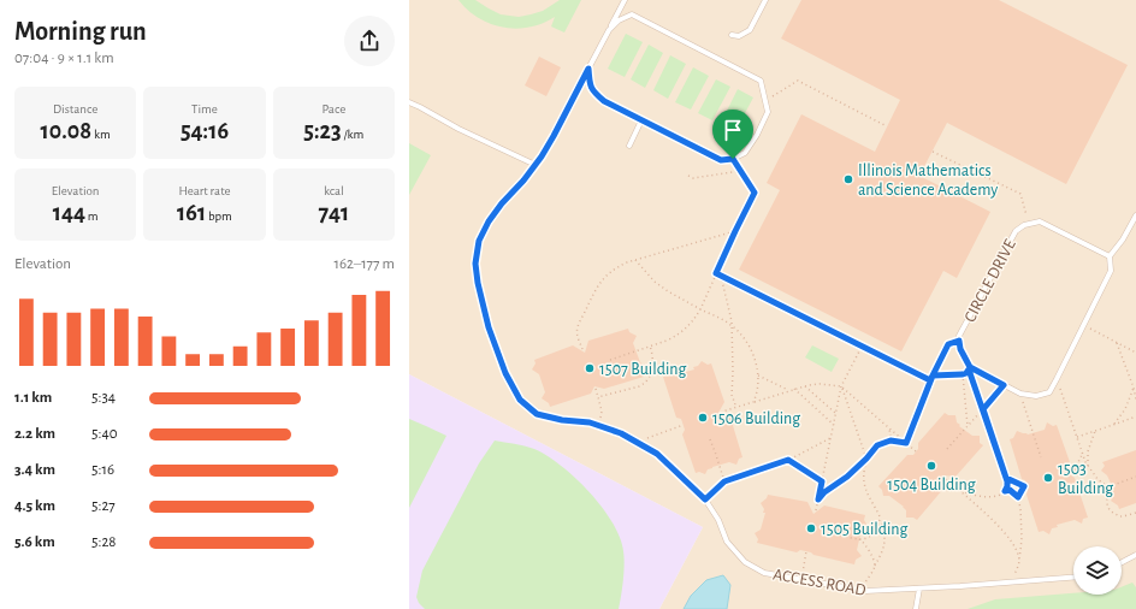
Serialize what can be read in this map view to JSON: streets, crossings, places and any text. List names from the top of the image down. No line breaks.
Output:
{"streets":{"lane":["CIRCLE DRIVE","ACCESS ROAD"]},"places":["Illinois Mathematics and Science Academy","1507 Building","1506 Building","1504 Building","1503 Building","1505 Building"],"page":{"heading":["Morning run","07:04 · 9 × 1.1 km"],"stats":[["Distance","10.08 km"],["Time","54:16"],["Pace","5:23 /km"],["Elevation","144 m"],["Heart rate","161 bpm"],["kcal","741"]],"chart":["Elevation","162–177 m"],"list":[{"name":"1.1 km","note":"5:34"},{"name":"2.2 km","note":"5:40"},{"name":"3.4 km","note":"5:16"},{"name":"4.5 km","note":"5:27"},{"name":"5.6 km","note":"5:28"}]}}
